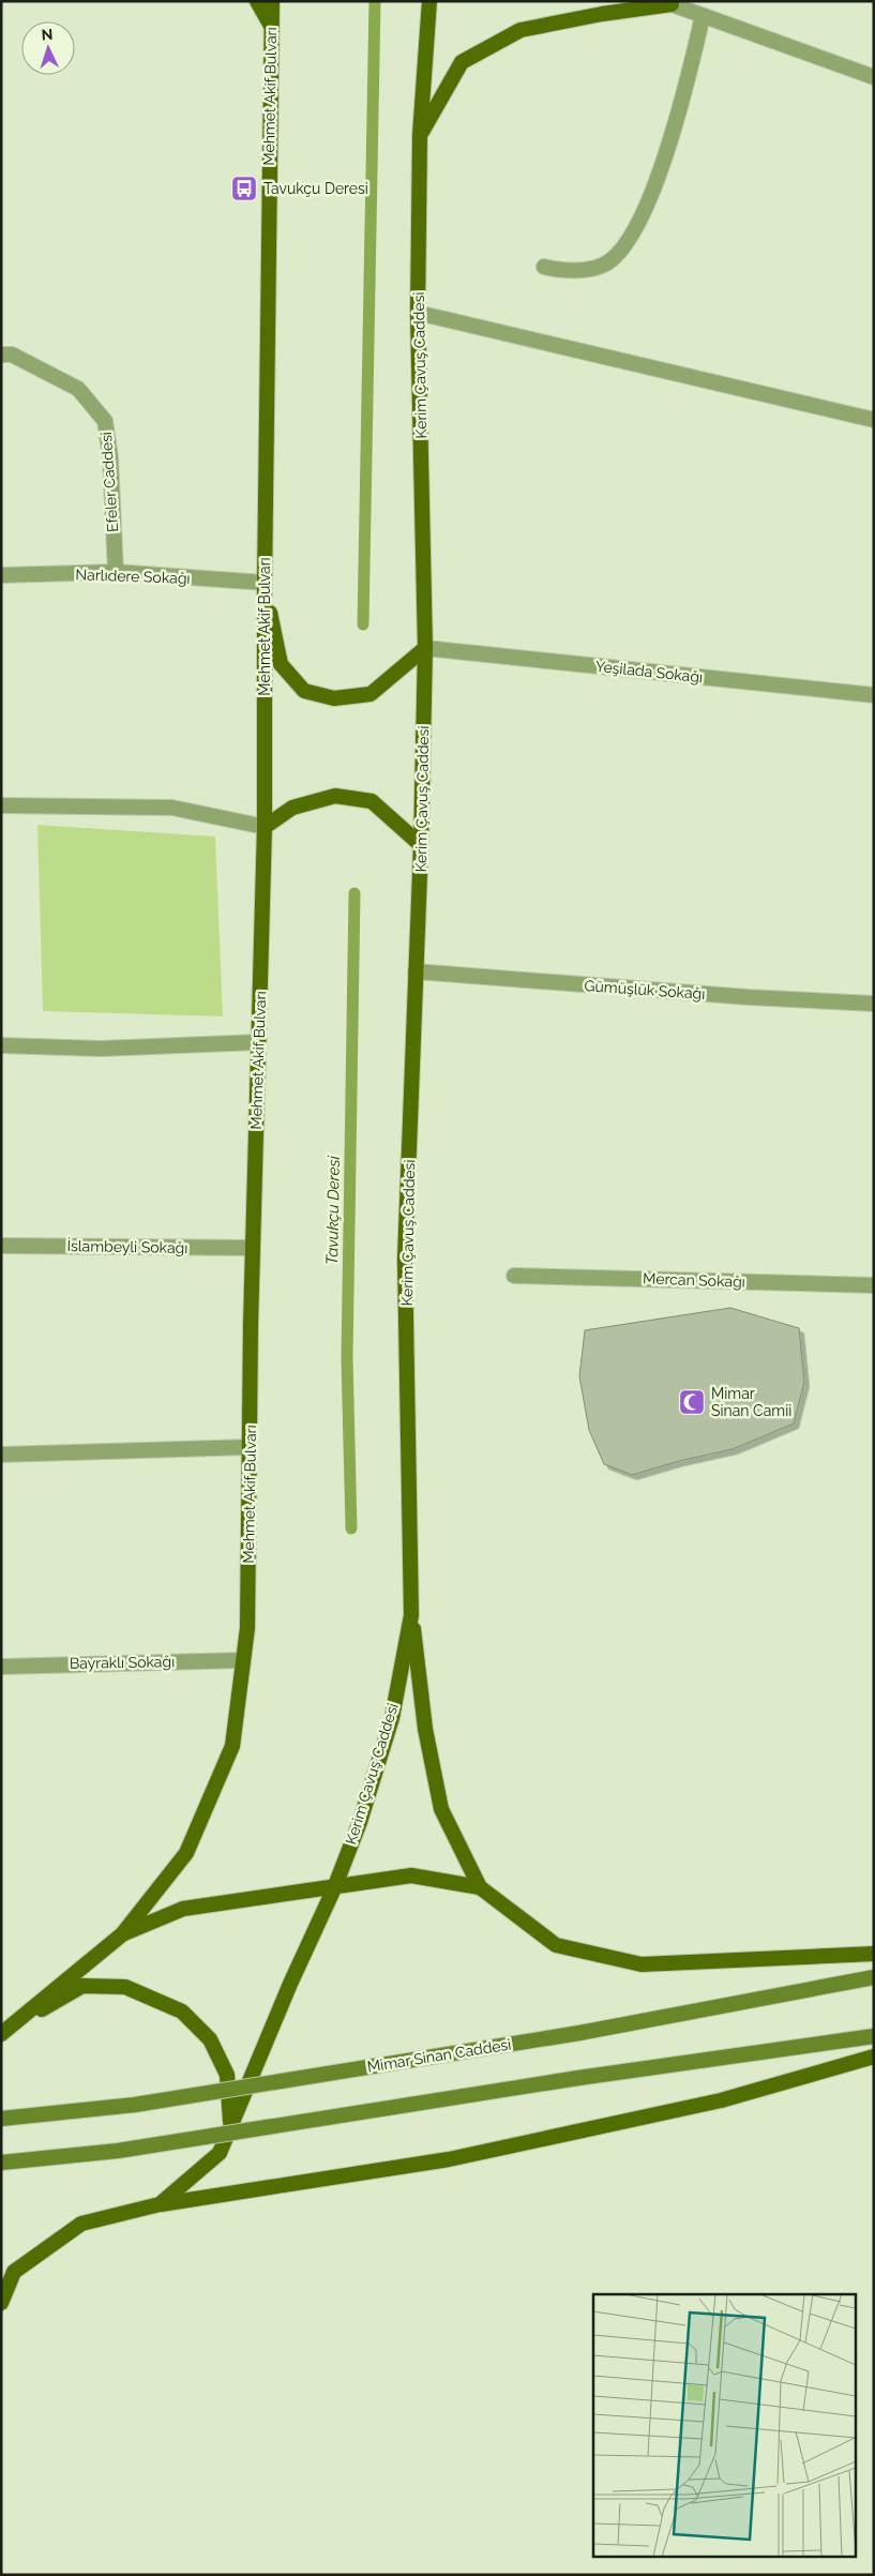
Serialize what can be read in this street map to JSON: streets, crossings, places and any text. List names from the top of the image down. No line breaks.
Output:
{"streets":{"main road":["Mehmet Akif Bulvarı","Kerim Çavuş Caddesi","Mimar Sinan Caddesi"],"street":["Efeler Caddesi","Narlıdere Sokağı","Yeşilada Sokağı","Gümüşlük Sokağı","İslambeyli Sokağı","Mercan Sokağı","Bayraklı Sokağı"]},"crossings":[["Mehmet Akif Bulvarı","Narlıdere Sokağı"],["Mehmet Akif Bulvarı","İslambeyli Sokağı"],["Mehmet Akif Bulvarı","Bayraklı Sokağı"],["Kerim Çavuş Caddesi","Yeşilada Sokağı"],["Kerim Çavuş Caddesi","Gümüşlük Sokağı"],["Efeler Caddesi","Narlıdere Sokağı"]],"water":["Tavukçu Deresi"],"places":{"bus stop":["Tavukçu Deresi"],"mosque":["Mimar Sinan Camii"]},"north":"top"}
